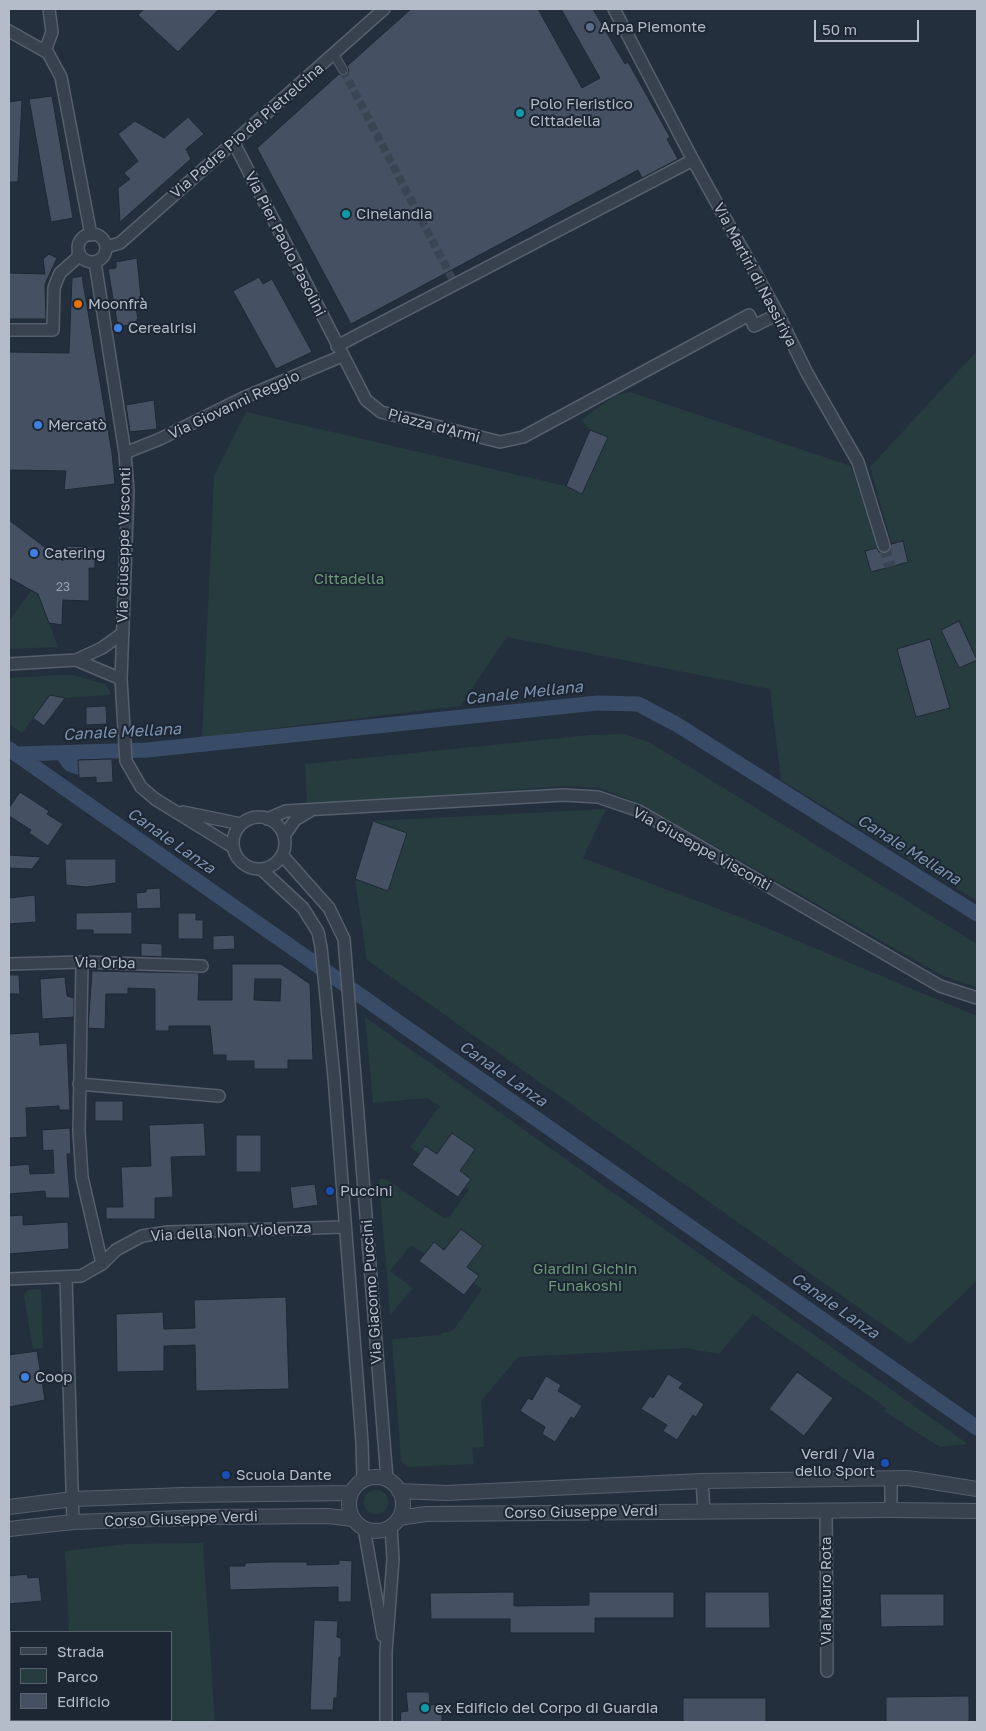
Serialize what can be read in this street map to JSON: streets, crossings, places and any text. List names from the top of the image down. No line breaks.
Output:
{"streets":{"street":["Via Padre Pio da Pietrelcina","Via Pier Paolo Pasolini","Via Martiri di Nassiriya","Via Giovanni Reggio","Piazza d'Armi","Via Giuseppe Visconti","Via Orba","Via della Non Violenza","Via Giacomo Puccini","Corso Giuseppe Verdi","Via Mauro Rota"]},"crossings":[["Via Padre Pio da Pietrelcina","Via Pier Paolo Pasolini"],["Via Padre Pio da Pietrelcina","Via Giuseppe Visconti"],["Via Pier Paolo Pasolini","Via Giovanni Reggio"],["Via Pier Paolo Pasolini","Piazza d'Armi"],["Via Martiri di Nassiriya","Piazza d'Armi"],["Via Giovanni Reggio","Piazza d'Armi"],["Via Giovanni Reggio","Via Giuseppe Visconti"],["Via Giuseppe Visconti","Via Giacomo Puccini"],["Via della Non Violenza","Via Giacomo Puccini"],["Via Giacomo Puccini","Corso Giuseppe Verdi"],["Corso Giuseppe Verdi","Via Mauro Rota"]],"water":["Canale Mellana","Canale Lanza"],"parks":["Cittadella","Giardini Gichin Funakoshi"],"places":["Arpa Piemonte","Polo Fieristico Cittadella","Cinelandia","Moonfrà","Cerealrisi","Mercatò","Catering","Puccini","Coop","Verdi / Via dello Sport","Scuola Dante","ex Edificio del Corpo di Guardia"],"house_numbers":["23"],"legend":["Strada","Parco","Edificio"],"scale_bar":"50 m"}
